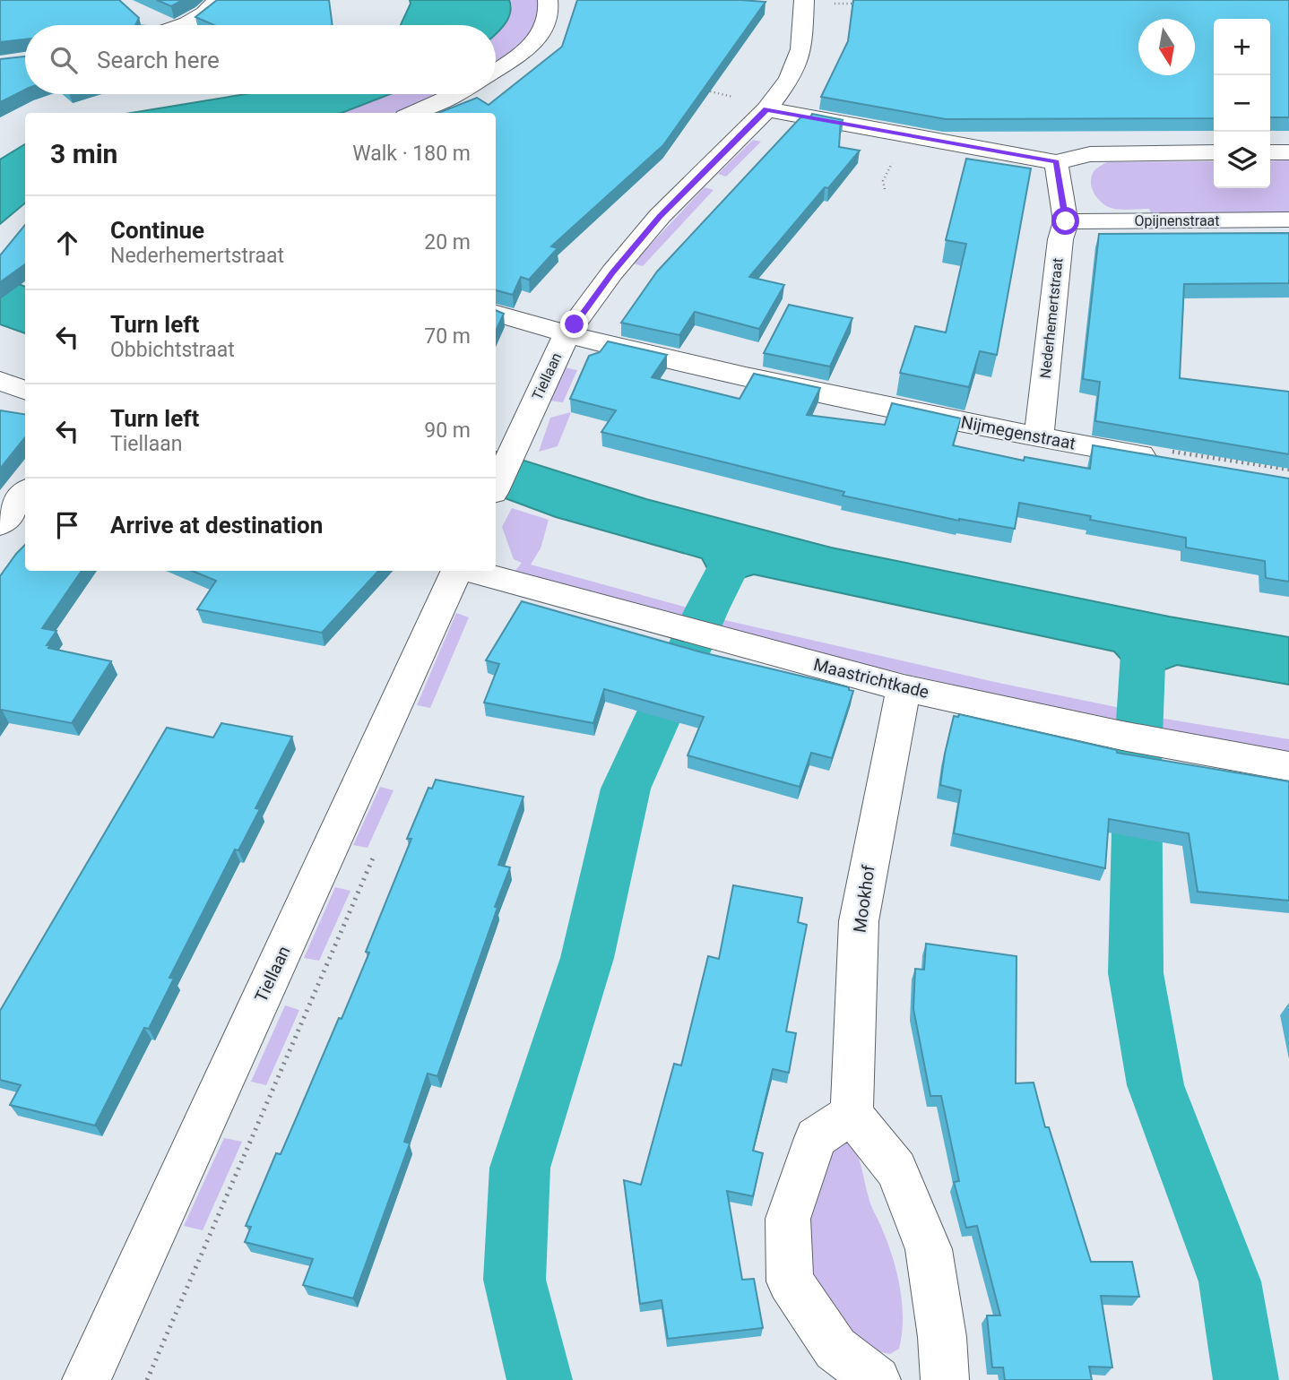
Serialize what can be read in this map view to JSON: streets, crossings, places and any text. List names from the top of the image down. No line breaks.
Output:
{"streets":{"street":["Opijnenstraat","Nederhemertstraat","Tiellaan","Nijmegenstraat","Maastrichtkade","Mookhof"]},"crossings":[["Opijnenstraat","Nederhemertstraat"],["Nederhemertstraat","Nijmegenstraat"],["Tiellaan","Nijmegenstraat"],["Maastrichtkade","Mookhof"]],"north":"bottom","page":{"map_buttons":["+","−"],"search":"Search here","heading":["3 min","Walk · 180 m"],"list":[["Continue","Nederhemertstraat","20 m"],["Turn left","Obbichtstraat","70 m"],["Turn left","Tiellaan","90 m"],"Arrive at destination"]}}
